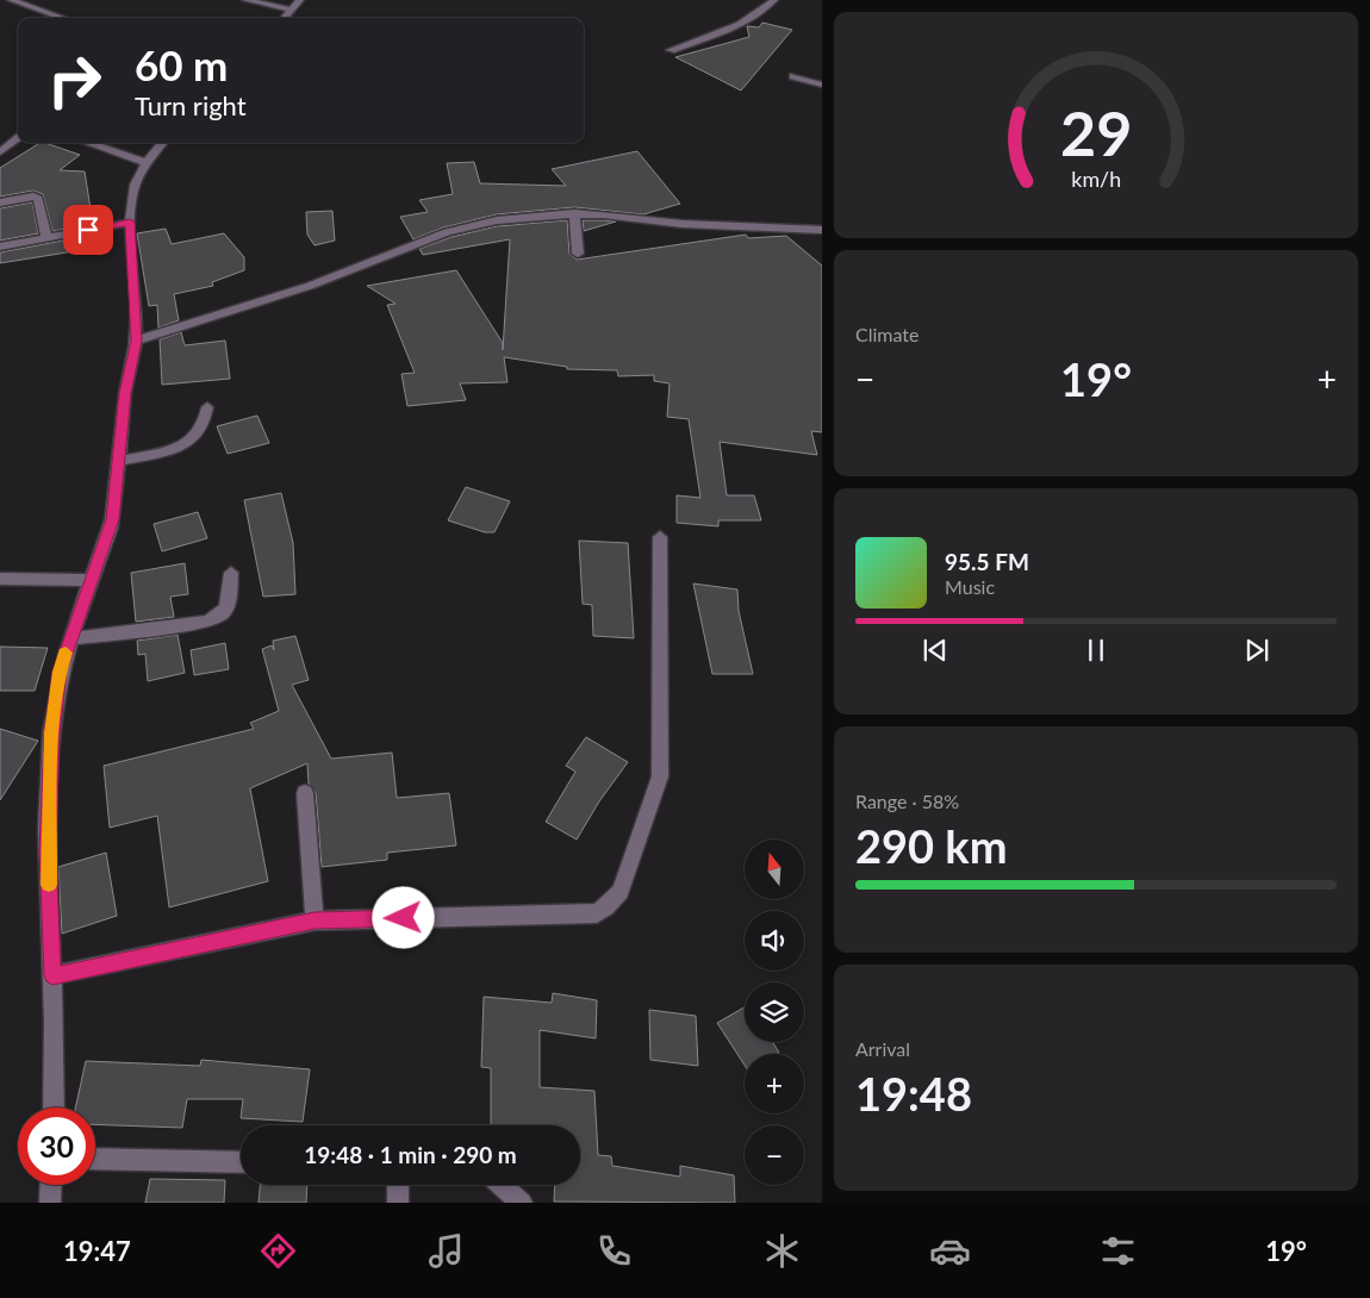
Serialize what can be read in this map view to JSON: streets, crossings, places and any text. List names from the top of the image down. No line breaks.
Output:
{"north":"top","page":{"turn":["60 m","Turn right"],"tile":["Climate",["Range · 58%","290 km"],["Arrival","19:48"]],"heat":["−","19°","+"],"song":["95.5 FM","Music"],"map_buttons":["+","−"],"limit":"30","trip":"19:48 · 1 min · 290 m","tabs":["19:47","19°"],"gauge":["29","km/h"]}}
